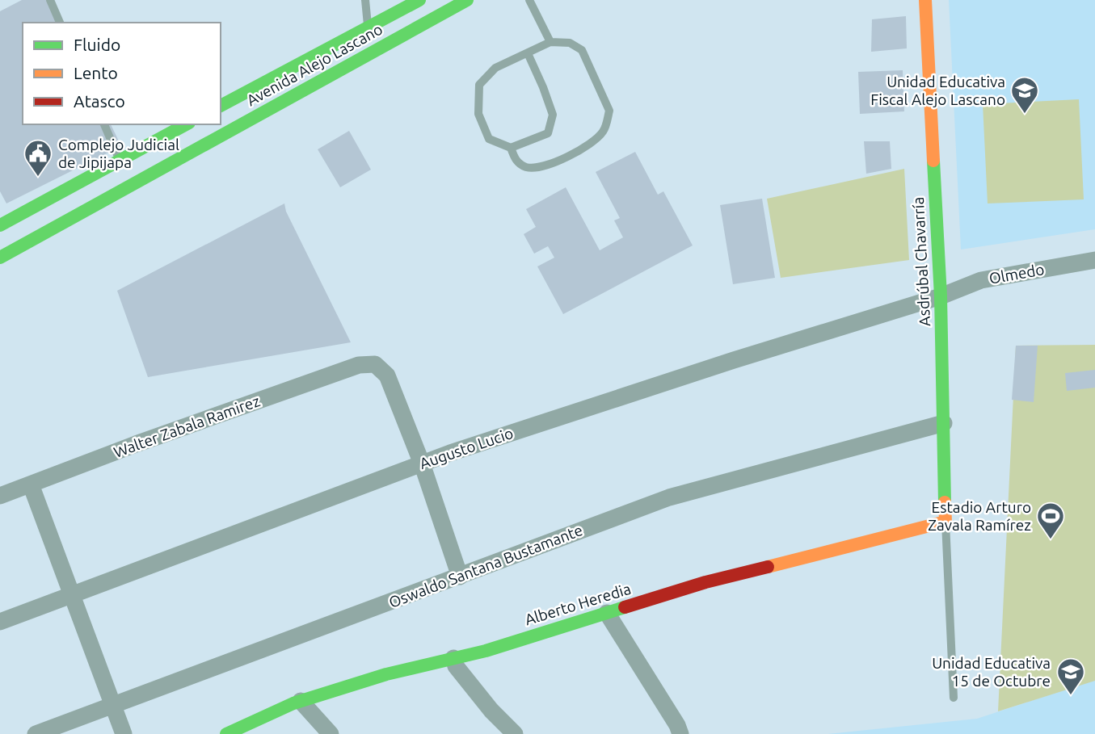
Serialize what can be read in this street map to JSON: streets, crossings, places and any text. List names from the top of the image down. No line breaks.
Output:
{"streets":{"street":["Avenida Alejo Lascano","Asdrúbal Chavarría","Olmedo","Walter Zabala Ramirez","Augusto Lucio","Oswaldo Santana Bustamante","Alberto Heredia"]},"crossings":[["Asdrúbal Chavarría","Olmedo"],["Asdrúbal Chavarría","Augusto Lucio"],["Asdrúbal Chavarría","Oswaldo Santana Bustamante"],["Asdrúbal Chavarría","Alberto Heredia"],["Olmedo","Augusto Lucio"],["Walter Zabala Ramirez","Augusto Lucio"]],"places":{"school or university":["Unidad Educativa Fiscal Alejo Lascano","Unidad Educativa 15 de Octubre"],"public building":["Complejo Judicial de Jipijapa"],"sports":["Estadio Arturo Zavala Ramírez"]},"legend":["Fluido","Lento","Atasco"]}
